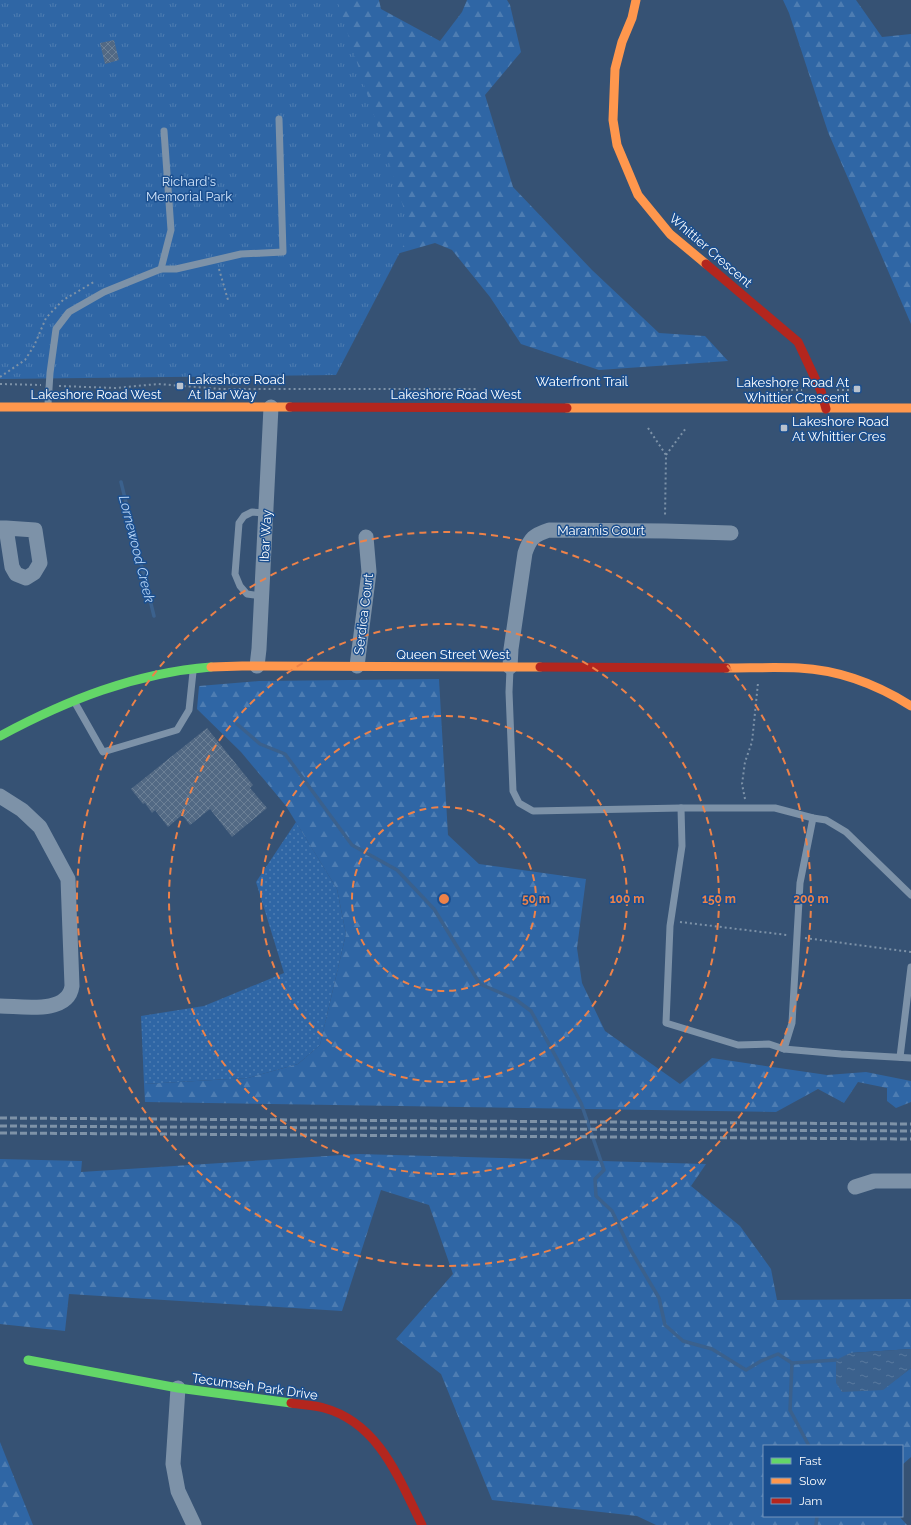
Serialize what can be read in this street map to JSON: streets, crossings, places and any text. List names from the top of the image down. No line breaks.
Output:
{"streets":{"street":["Whittier Crescent","Lakeshore Road West","Maramis Court","Ibar Way","Serdica Court","Queen Street West","Tecumseh Park Drive"]},"crossings":[["Whittier Crescent","Lakeshore Road West"],["Lakeshore Road West","Ibar Way"],["Maramis Court","Queen Street West"],["Ibar Way","Queen Street West"],["Serdica Court","Queen Street West"]],"water":["Lornewood Creek"],"parks":["Richard's Memorial Park"],"places":{"transit":["Lakeshore Road At Ibar Way","Lakeshore Road At Whittier Crescent","Lakeshore Road At Whittier Cres"]},"legend":["Fast","Slow","Jam"],"rings":["50 m","100 m","150 m","200 m"]}
